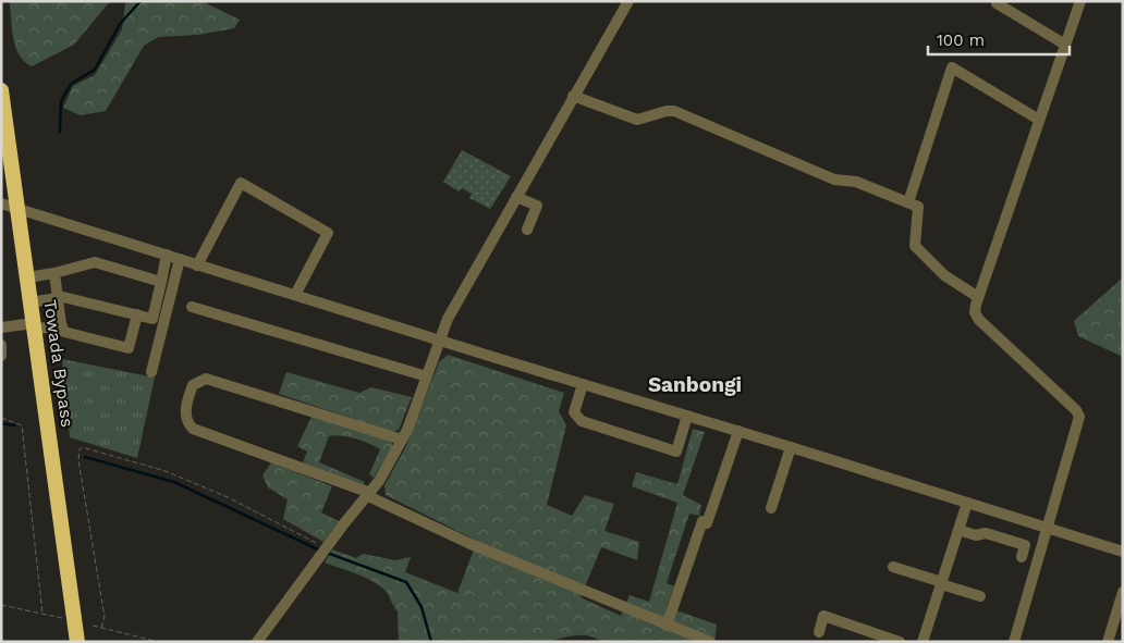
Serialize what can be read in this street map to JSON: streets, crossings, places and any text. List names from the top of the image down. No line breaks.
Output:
{"streets":{"highway":["Towada Bypass"]},"districts":["Sanbongi"],"scale_bar":"100 m"}
